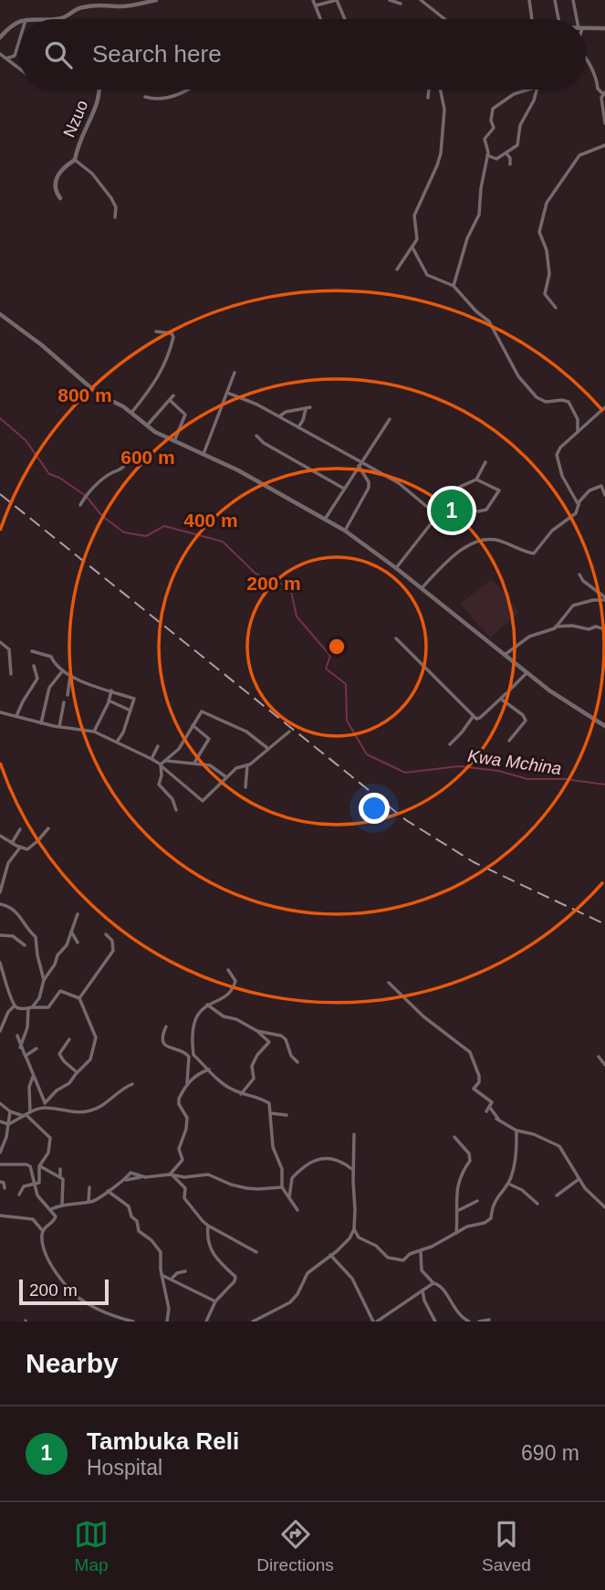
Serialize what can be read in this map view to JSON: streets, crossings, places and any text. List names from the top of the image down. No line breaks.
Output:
{"streets":{"street":["Nzuo"]},"water":["Kwa Mchina"],"scale_bar":"200 m","page":{"search":"Search here","pins":"1","scale":"200 m","heading":"Nearby","list":[{"mark":"1","name":"Tambuka Reli","note":"Hospital","value":"690 m"}],"nav":["Map","Directions","Saved"]},"rings":["800 m","600 m","400 m","200 m"]}
